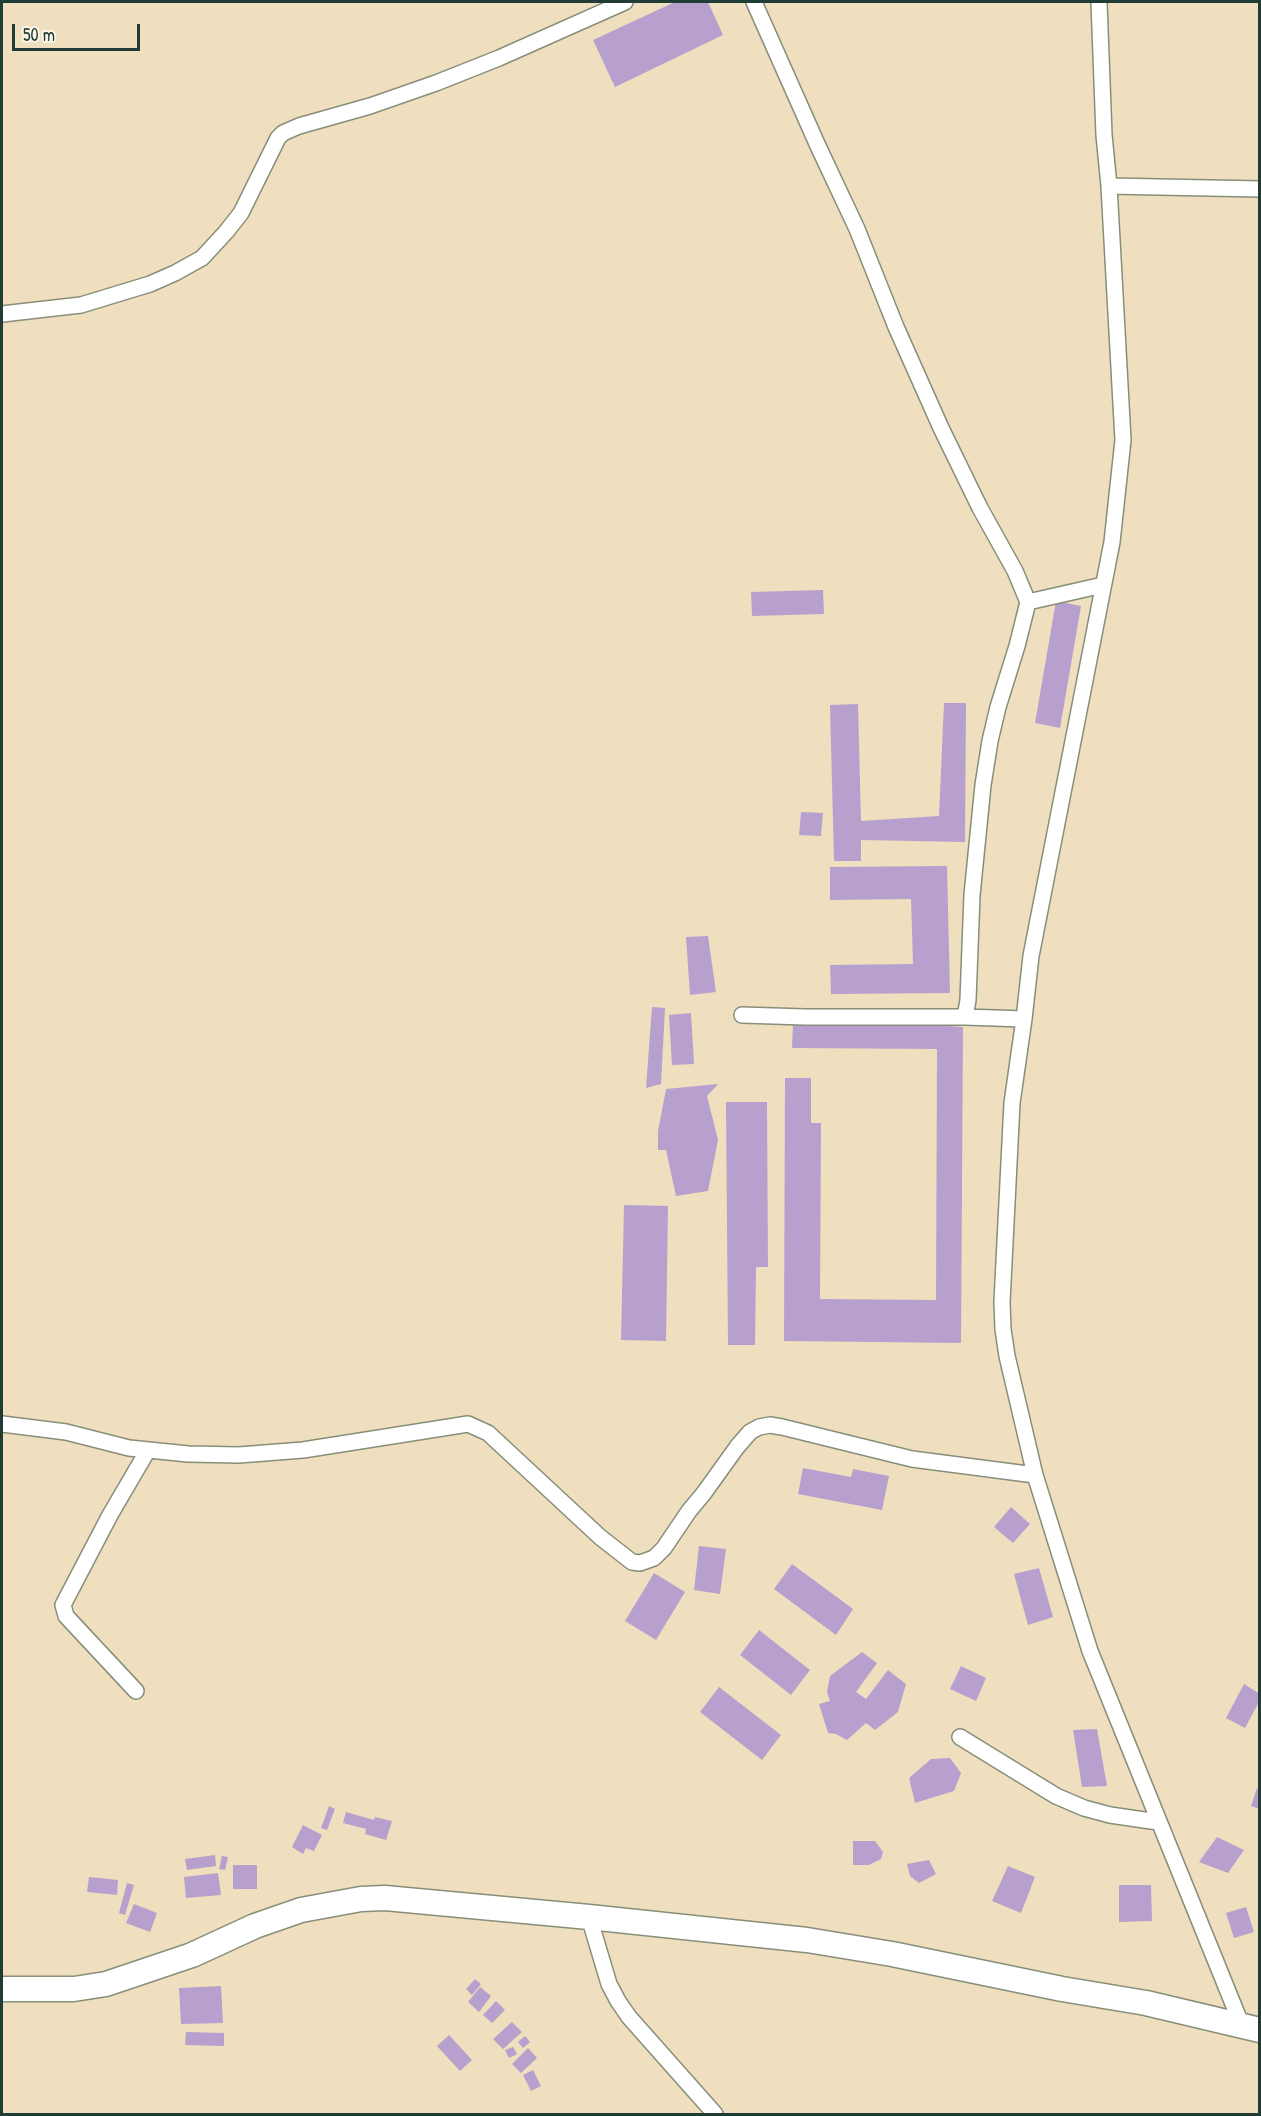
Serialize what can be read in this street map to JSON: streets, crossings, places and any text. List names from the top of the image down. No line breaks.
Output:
{"scale_bar":"50 m"}
